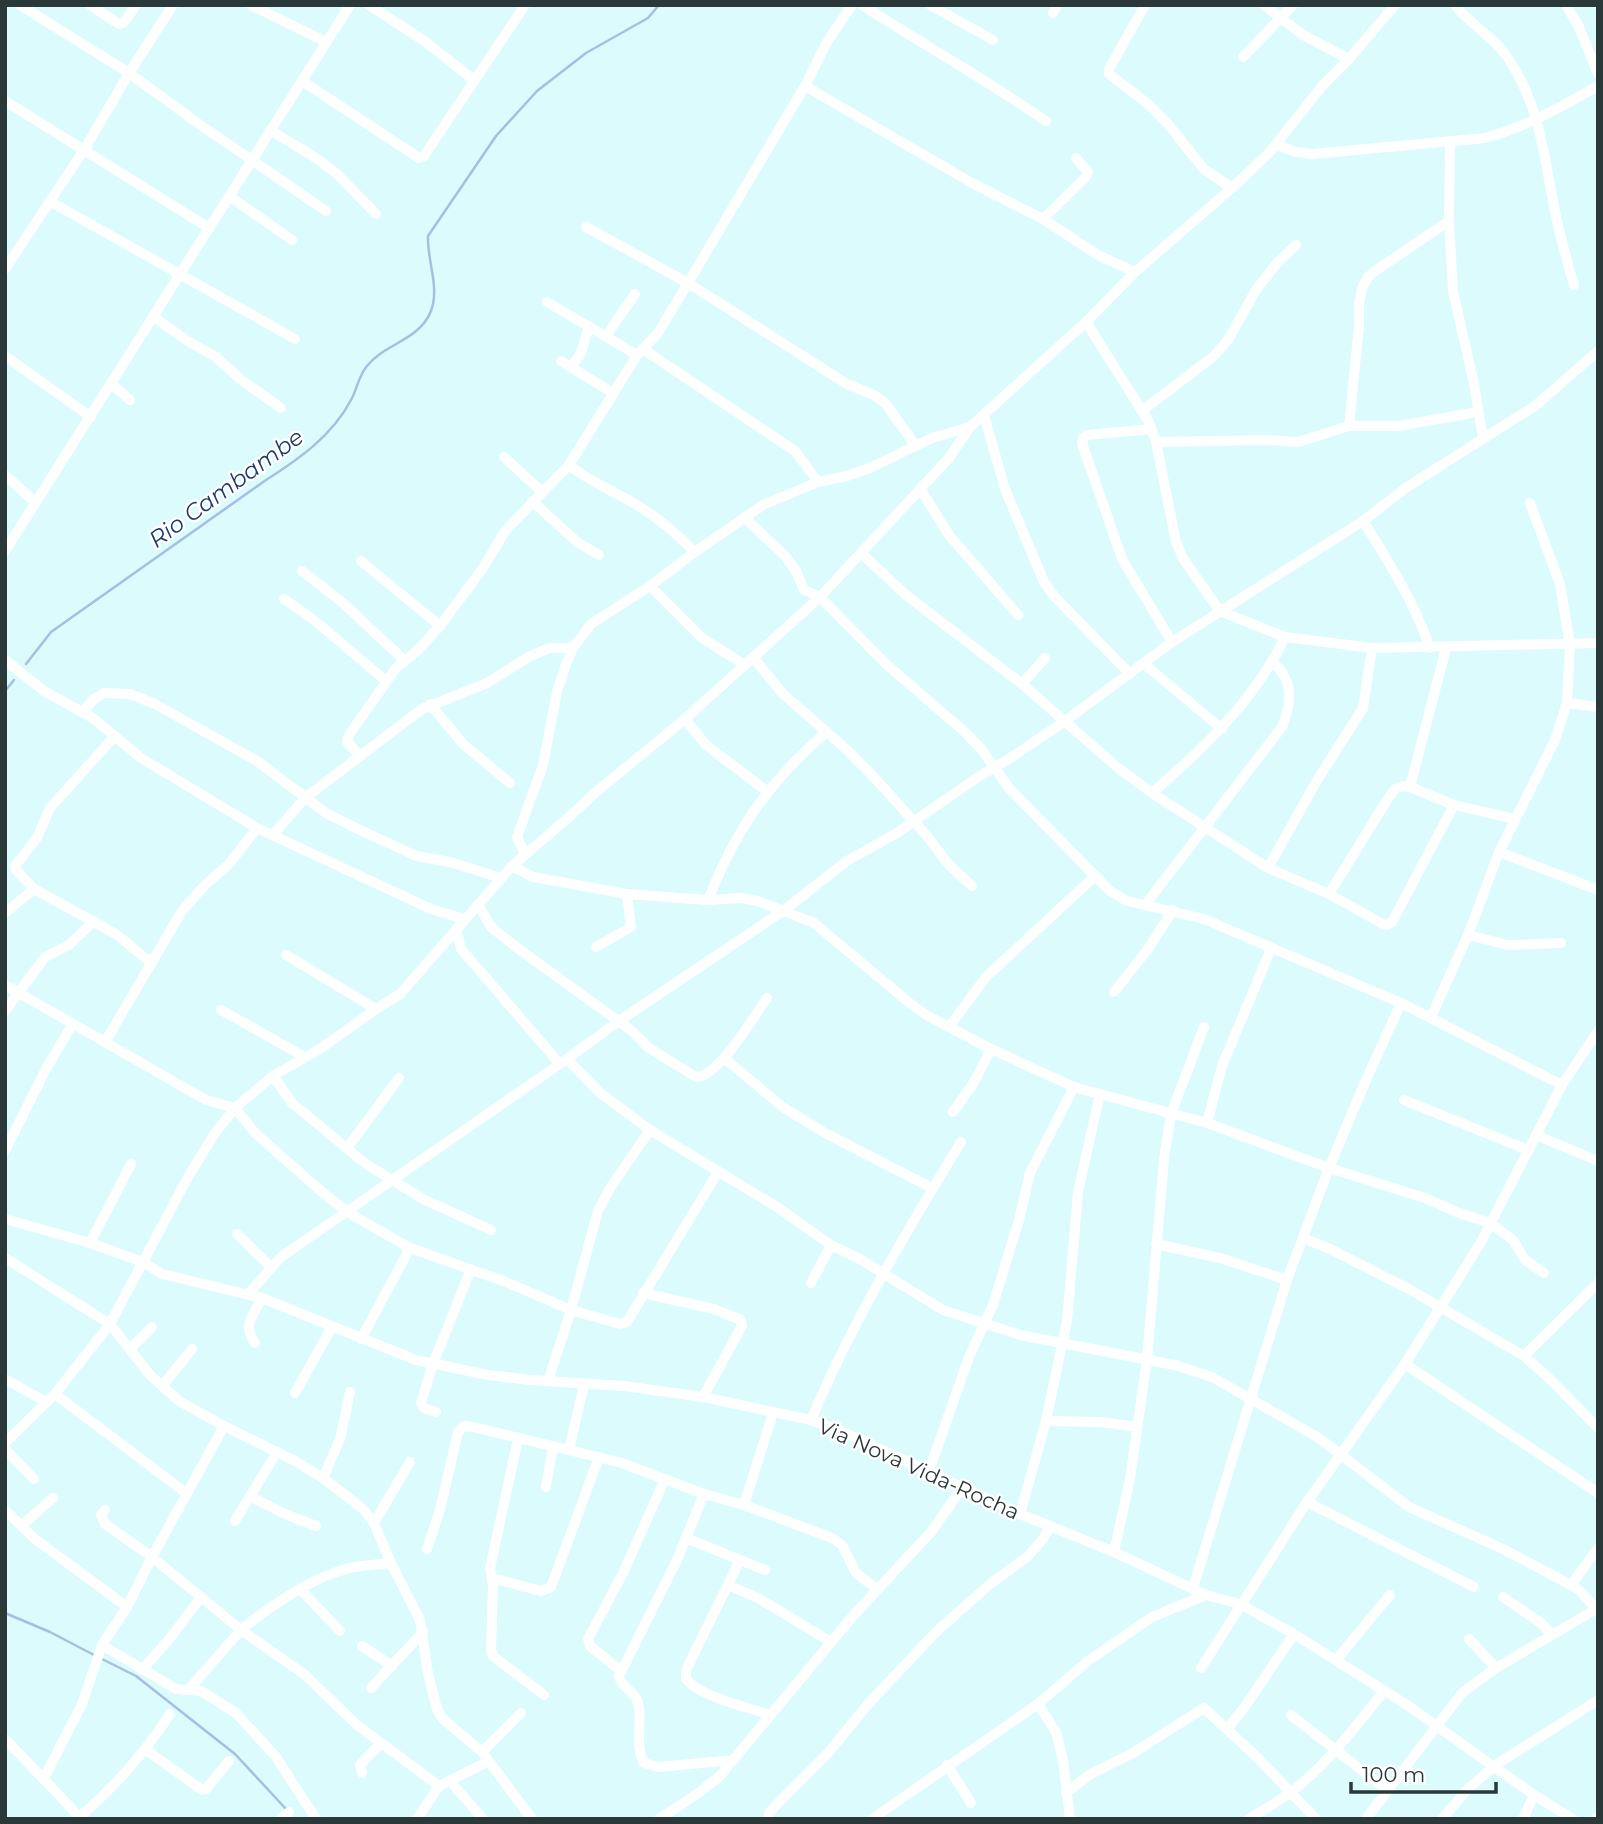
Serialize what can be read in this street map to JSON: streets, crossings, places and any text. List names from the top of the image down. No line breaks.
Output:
{"streets":{"street":["Via Nova Vida-Rocha"]},"water":["Rio Cambambe"],"scale_bar":"100 m"}
